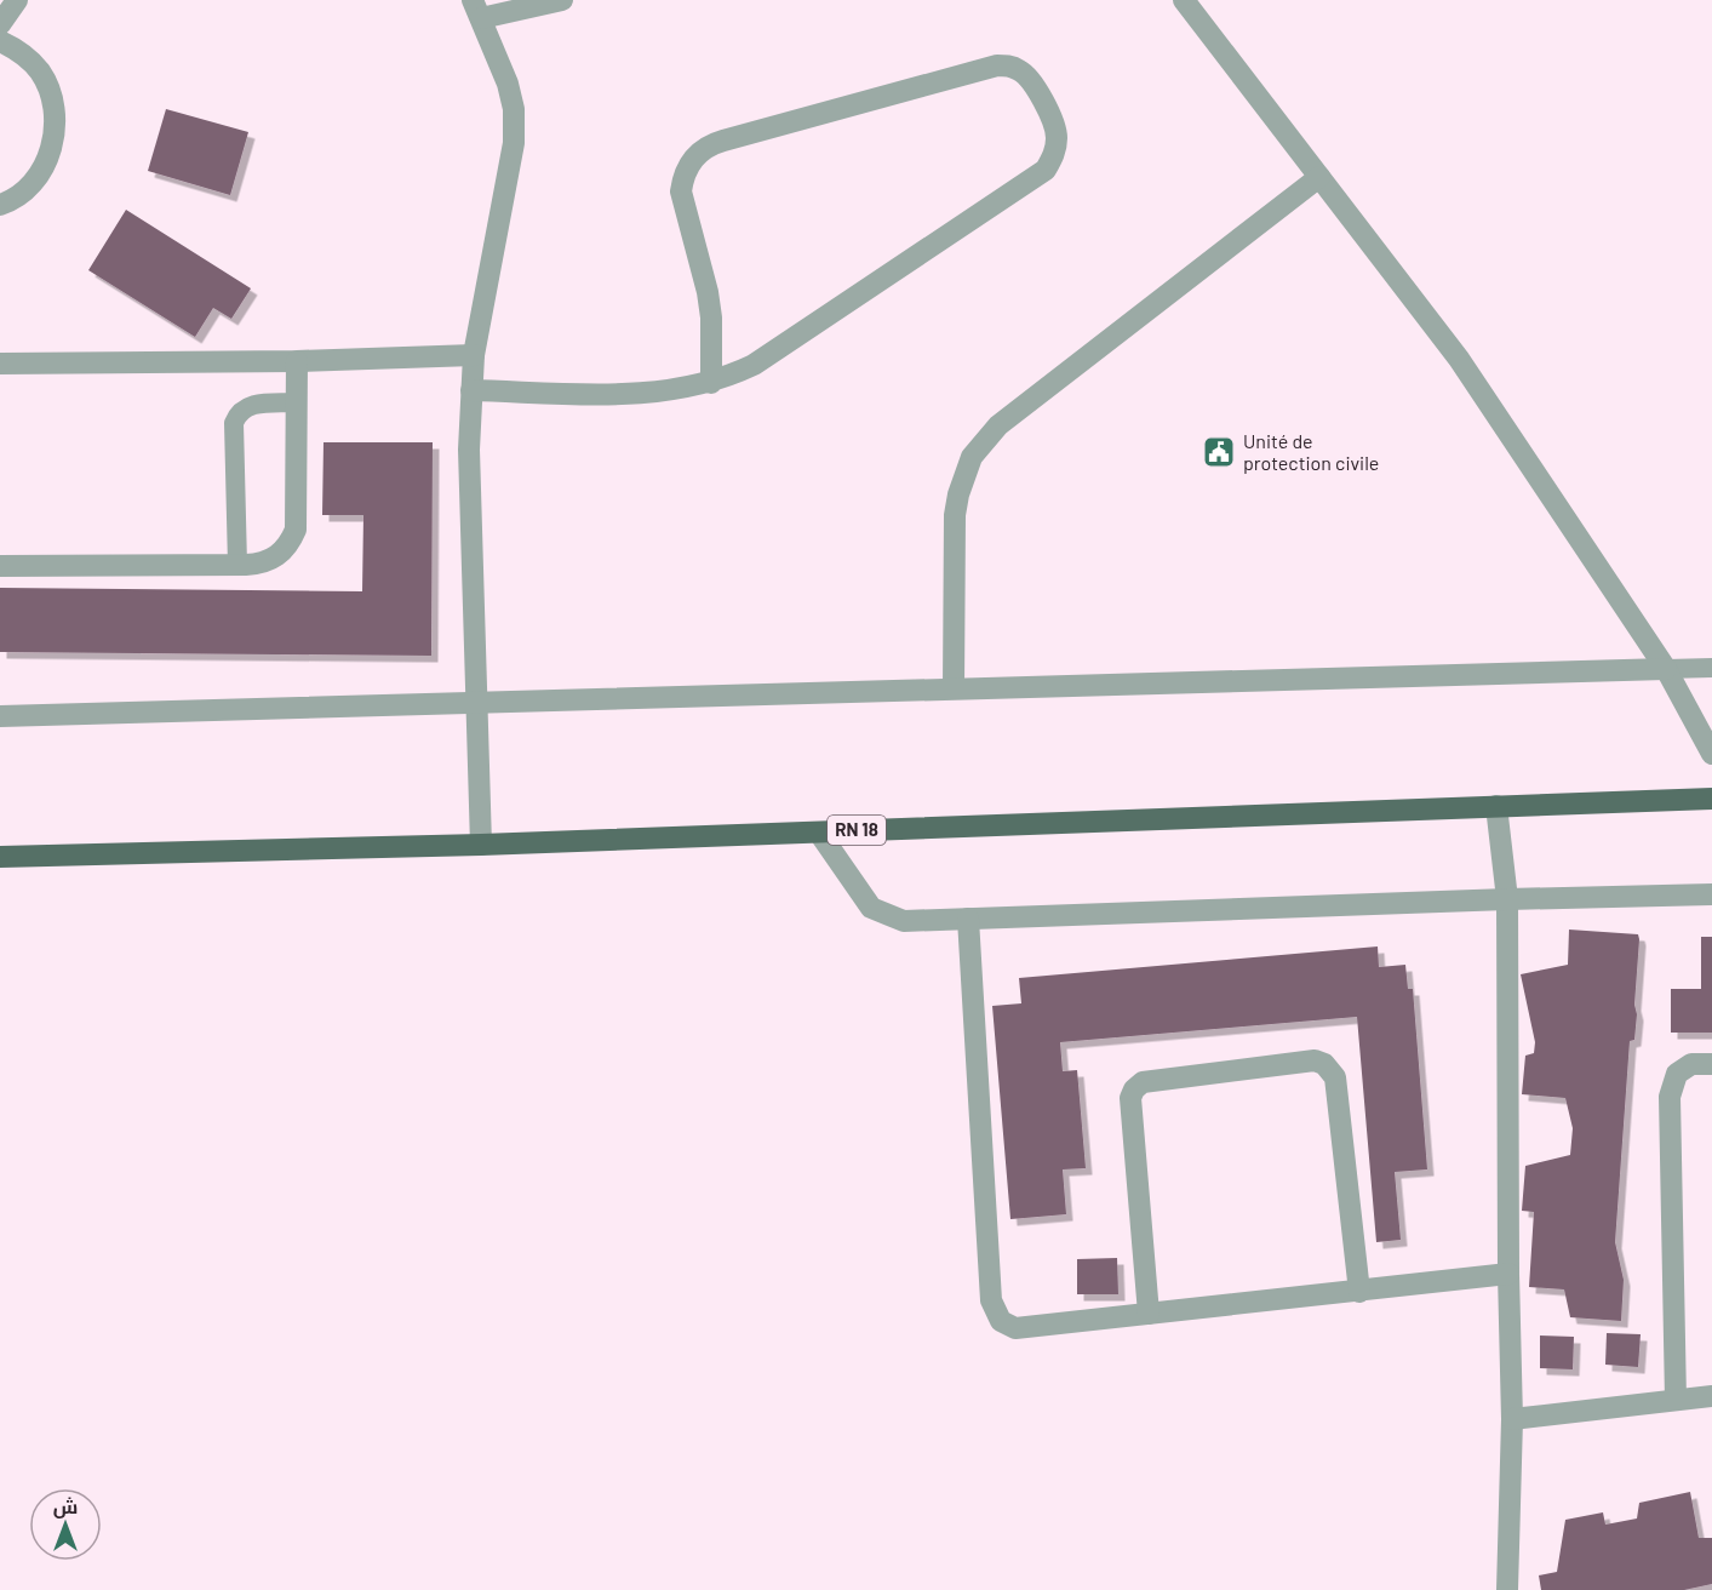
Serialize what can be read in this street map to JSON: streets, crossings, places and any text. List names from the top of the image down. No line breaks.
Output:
{"streets":{"main road":["RN 18"]},"places":{"public building":["Unité de protection civile"]},"north":"top"}
